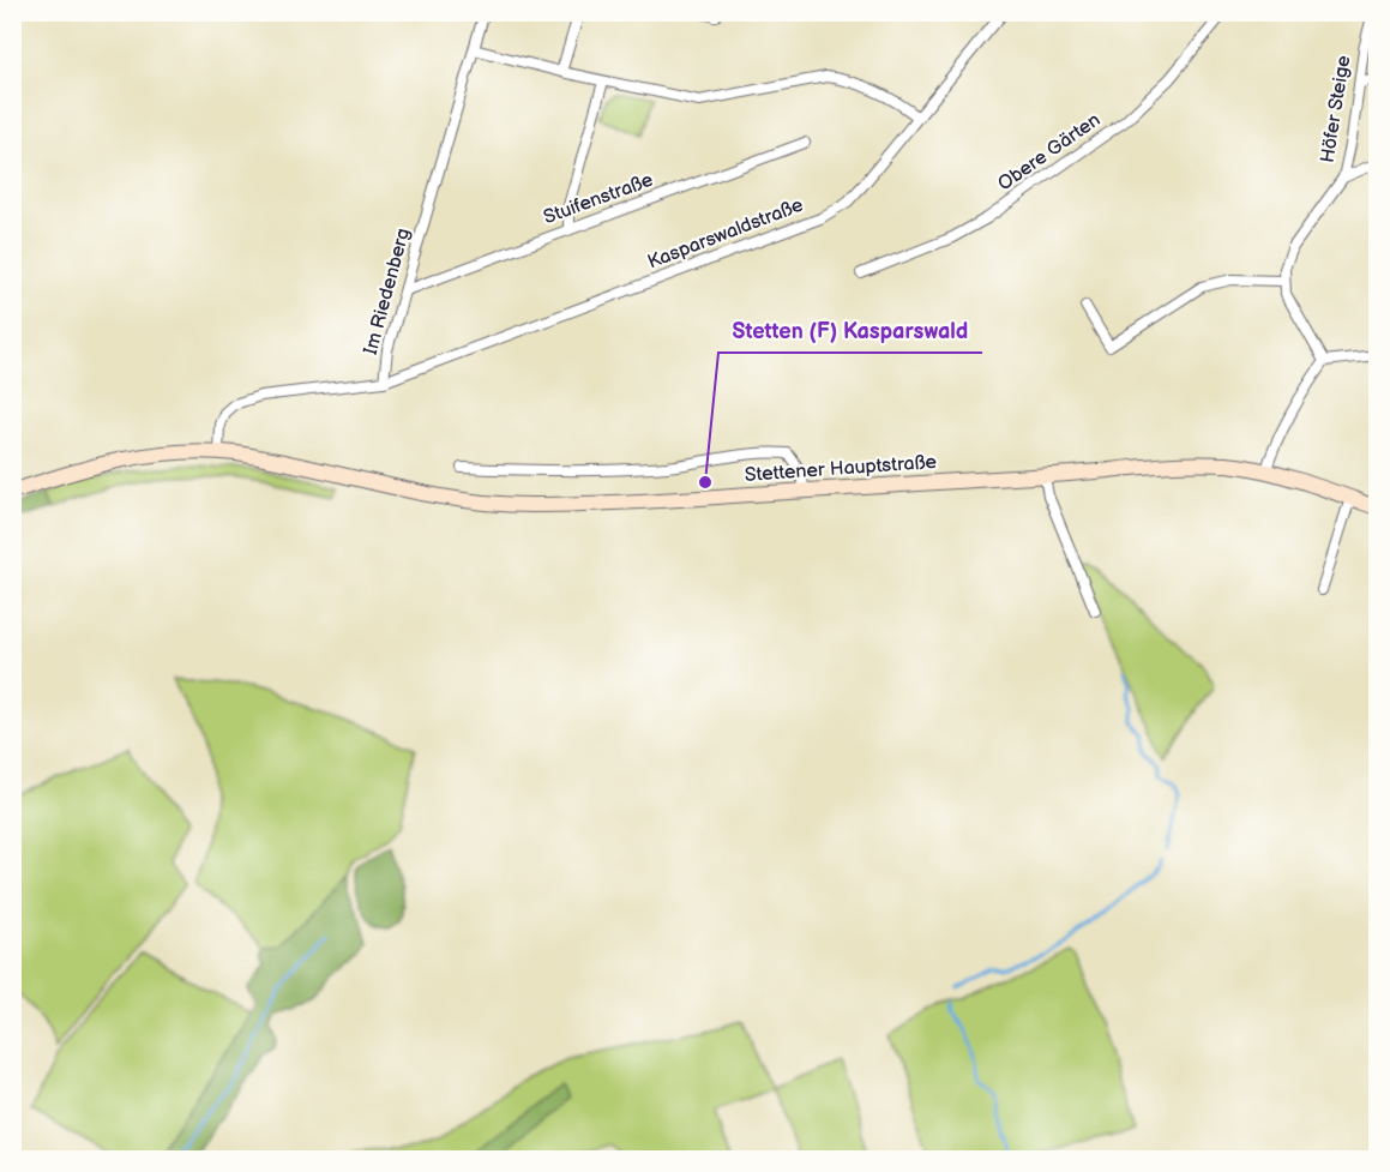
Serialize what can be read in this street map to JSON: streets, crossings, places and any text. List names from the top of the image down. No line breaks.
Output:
{"streets":{"street":["Höfer Steige","Obere Gärten","Stuifenstraße","Kasparswaldstraße","Im Riedenberg","Stettener Hauptstraße"]},"crossings":[["Stuifenstraße","Im Riedenberg"],["Kasparswaldstraße","Im Riedenberg"],["Im Riedenberg","Stettener Hauptstraße"]],"places":["Stetten (F) Kasparswald"]}
